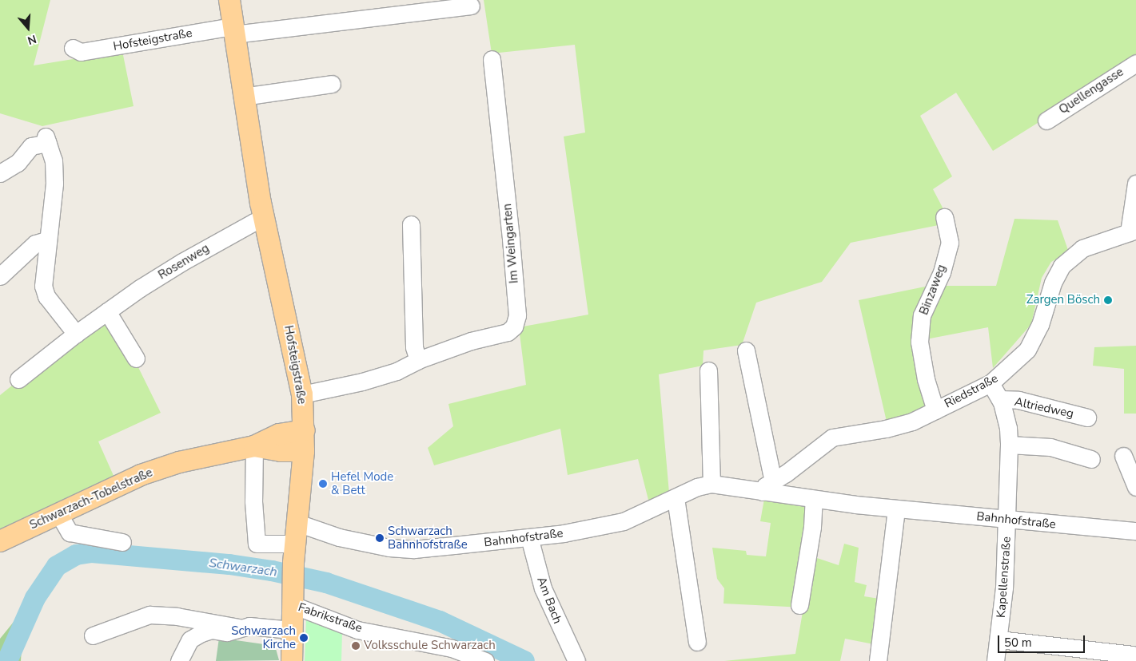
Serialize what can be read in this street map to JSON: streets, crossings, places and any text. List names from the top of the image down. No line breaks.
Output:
{"streets":{"main road":["Hofsteigstraße","Schwarzach-Tobelstraße"],"street":["Quellengasse","Im Weingarten","Rosenweg","Binzaweg","Riedstraße","Altriedweg","Bahnhofstraße","Kapellenstraße","Am Bach","Fabrikstraße"]},"crossings":[["Hofsteigstraße","Im Weingarten"],["Hofsteigstraße","Rosenweg"],["Hofsteigstraße","Schwarzach-Tobelstraße"],["Hofsteigstraße","Bahnhofstraße"],["Hofsteigstraße","Fabrikstraße"],["Binzaweg","Riedstraße"],["Riedstraße","Bahnhofstraße"],["Riedstraße","Kapellenstraße"],["Altriedweg","Kapellenstraße"],["Bahnhofstraße","Kapellenstraße"],["Bahnhofstraße","Am Bach"]],"water":["Schwarzach"],"places":["Zargen Bösch","Hefel Mode & Bett","Schwarzach Bahnhofstraße","Schwarzach Kirche","Volksschule Schwarzach"],"scale_bar":"50 m","north":"bottom"}
